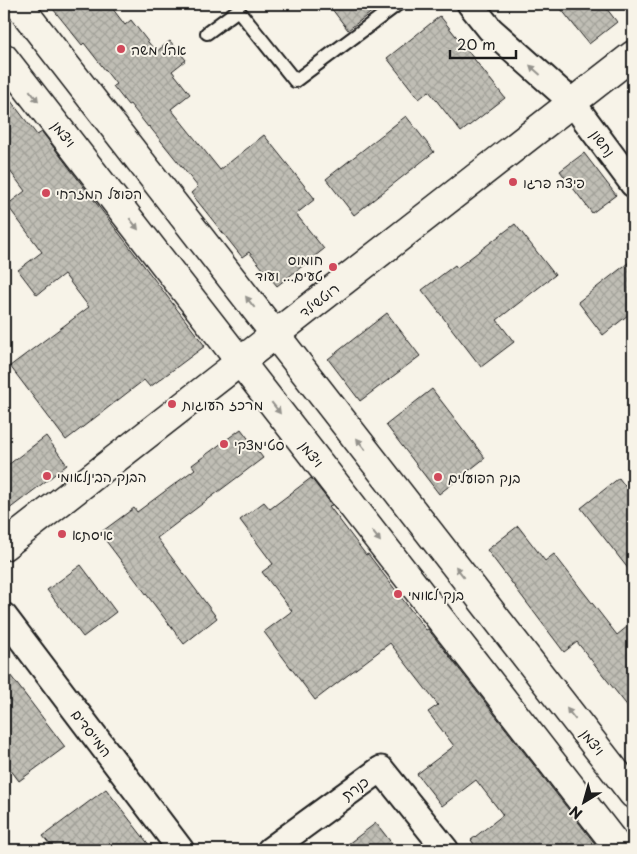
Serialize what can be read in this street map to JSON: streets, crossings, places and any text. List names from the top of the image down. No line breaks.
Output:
{"streets":{"main road":["ויצמן","רוטשילד"],"street":["נחשון","המייסדים","כנרת"]},"crossings":[["ויצמן","רוטשילד"],["נחשון","רוטשילד"]],"one_way":["נחשון"],"places":["אהל משה","פיצה פרגו","הפועל המזרחי","חומוס טעים... ועוד","מרכז העוגות","סטימצקי","הבנק הבינלאומי","בנק הפועלים","איסתא","בנק לאומי"],"scale_bar":"20 m","north":"bottom left"}
